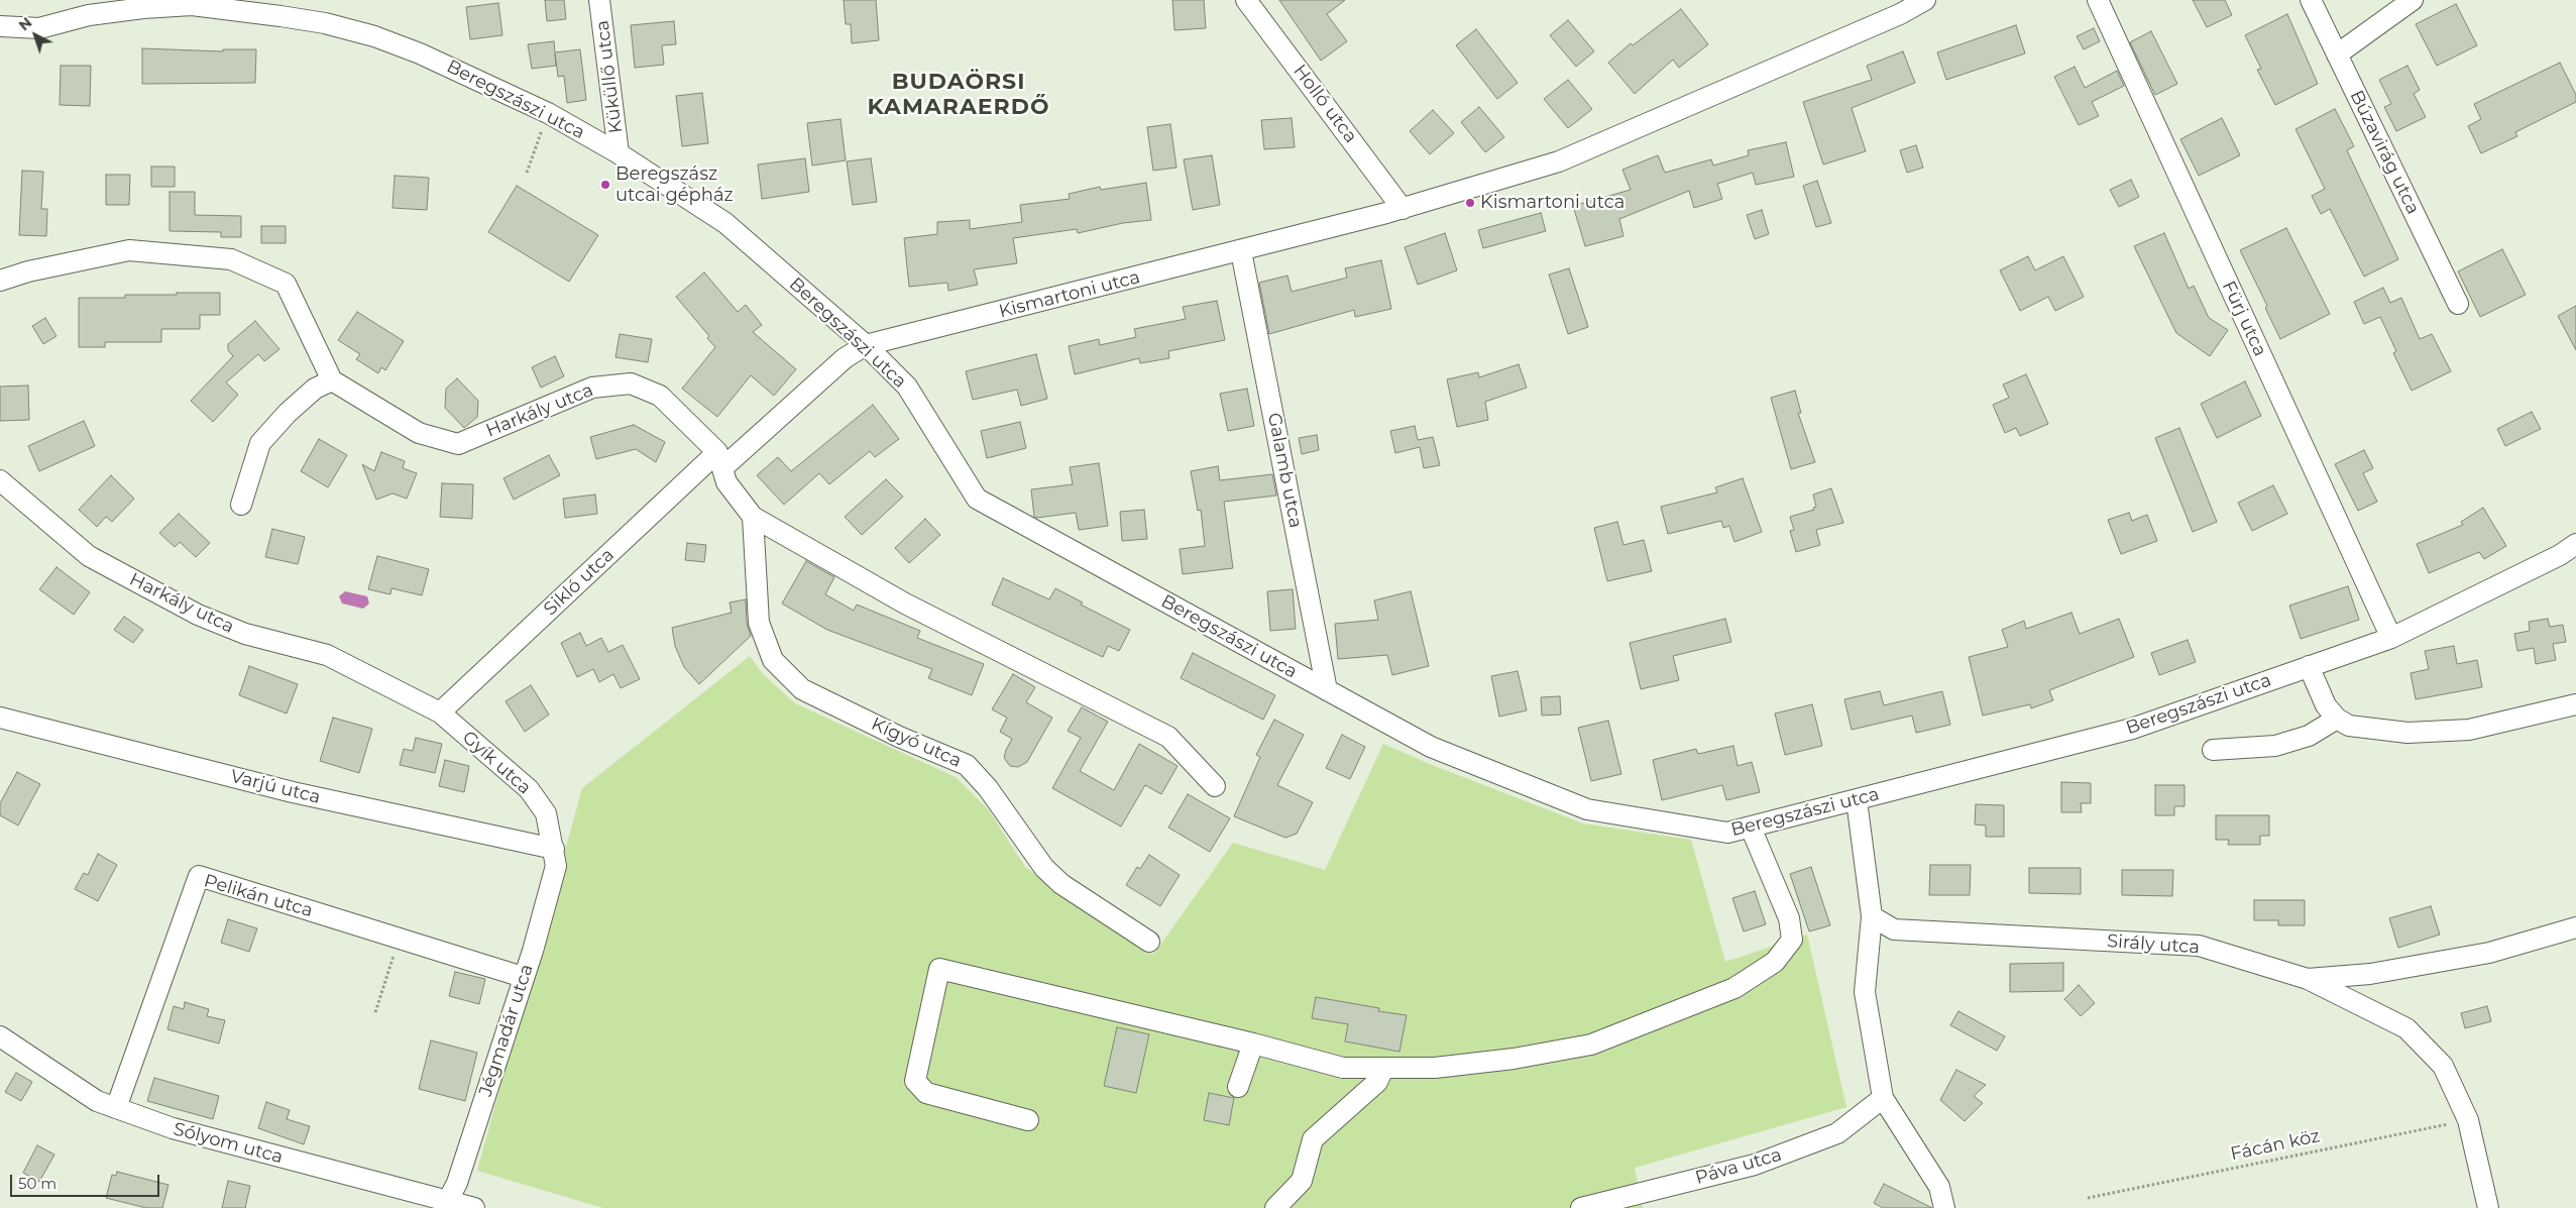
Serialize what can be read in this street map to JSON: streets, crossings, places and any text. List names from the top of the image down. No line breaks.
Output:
{"streets":{"street":["Küküllő utca","Beregszászi utca","Holló utca","Búzavirág utca","Kismartoni utca","Fürj utca","Harkály utca","Galamb utca","Sikló utca","Kígyó utca","Gyík utca","Varjú utca","Pelikán utca","Sirály utca","Jégmadár utca","Sólyom utca","Páva utca"],"path":["Fácán köz"]},"crossings":[["Küküllő utca","Beregszászi utca"],["Beregszászi utca","Kismartoni utca"],["Beregszászi utca","Fürj utca"],["Beregszászi utca","Galamb utca"],["Holló utca","Kismartoni utca"],["Kismartoni utca","Galamb utca"],["Harkály utca","Sikló utca"],["Harkály utca","Gyík utca"],["Sikló utca","Gyík utca"],["Gyík utca","Varjú utca"],["Gyík utca","Jégmadár utca"],["Varjú utca","Jégmadár utca"],["Pelikán utca","Jégmadár utca"],["Pelikán utca","Sólyom utca"],["Jégmadár utca","Sólyom utca"]],"districts":["BUDAÖRSI KAMARAERDŐ"],"places":["Beregszász utcai gépház","Kismartoni utca"],"scale_bar":"50 m","north":"top left"}
